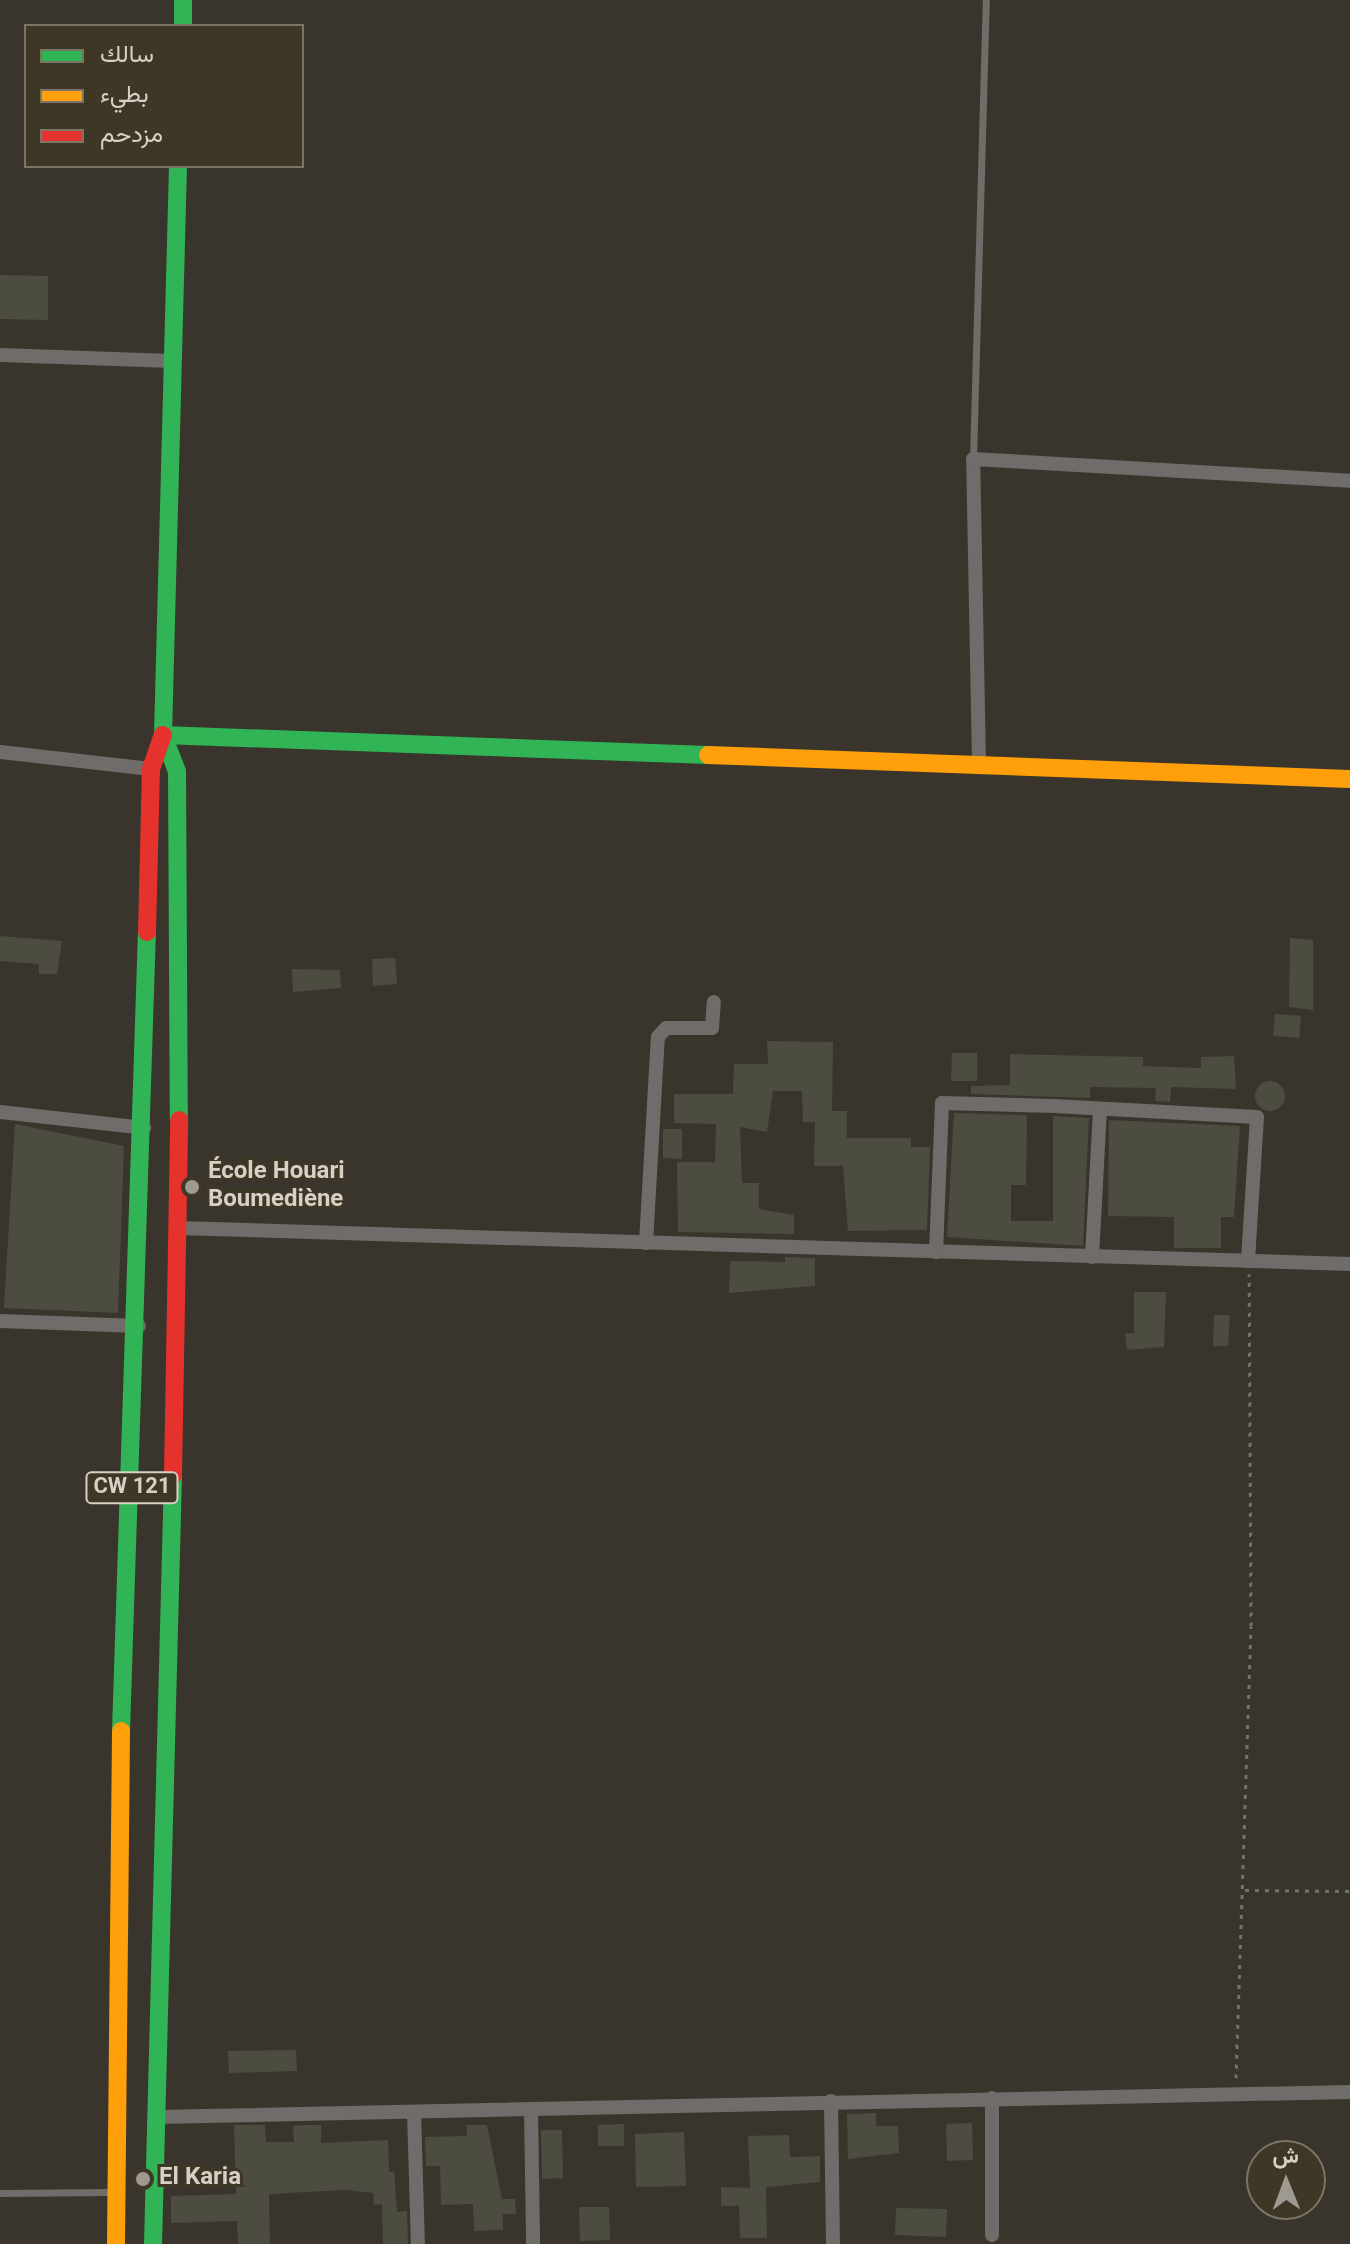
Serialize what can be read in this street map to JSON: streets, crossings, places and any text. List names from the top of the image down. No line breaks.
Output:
{"streets":{"main road":["CW 121"]},"places":["École Houari Boumediène","El Karia"],"legend":["سالك","بطيء","مزدحم"],"north":"top"}
